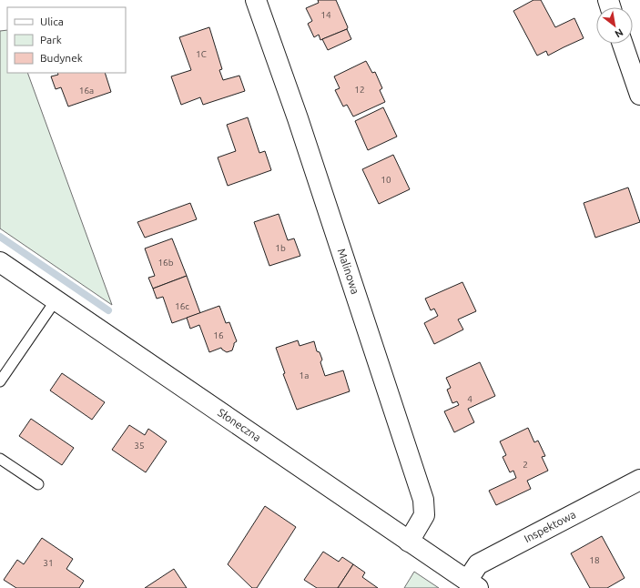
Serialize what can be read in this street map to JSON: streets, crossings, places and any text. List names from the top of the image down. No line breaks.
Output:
{"streets":{"street":["Malinowa","Słoneczna","Inspektowa"]},"crossings":[["Malinowa","Słoneczna"],["Słoneczna","Inspektowa"]],"house_numbers":["14","1C","12","16a","10","1b","16b","16c","16","1a","4","35","2","18","31"],"legend":["Ulica","Park","Budynek"],"north":"bottom right"}
